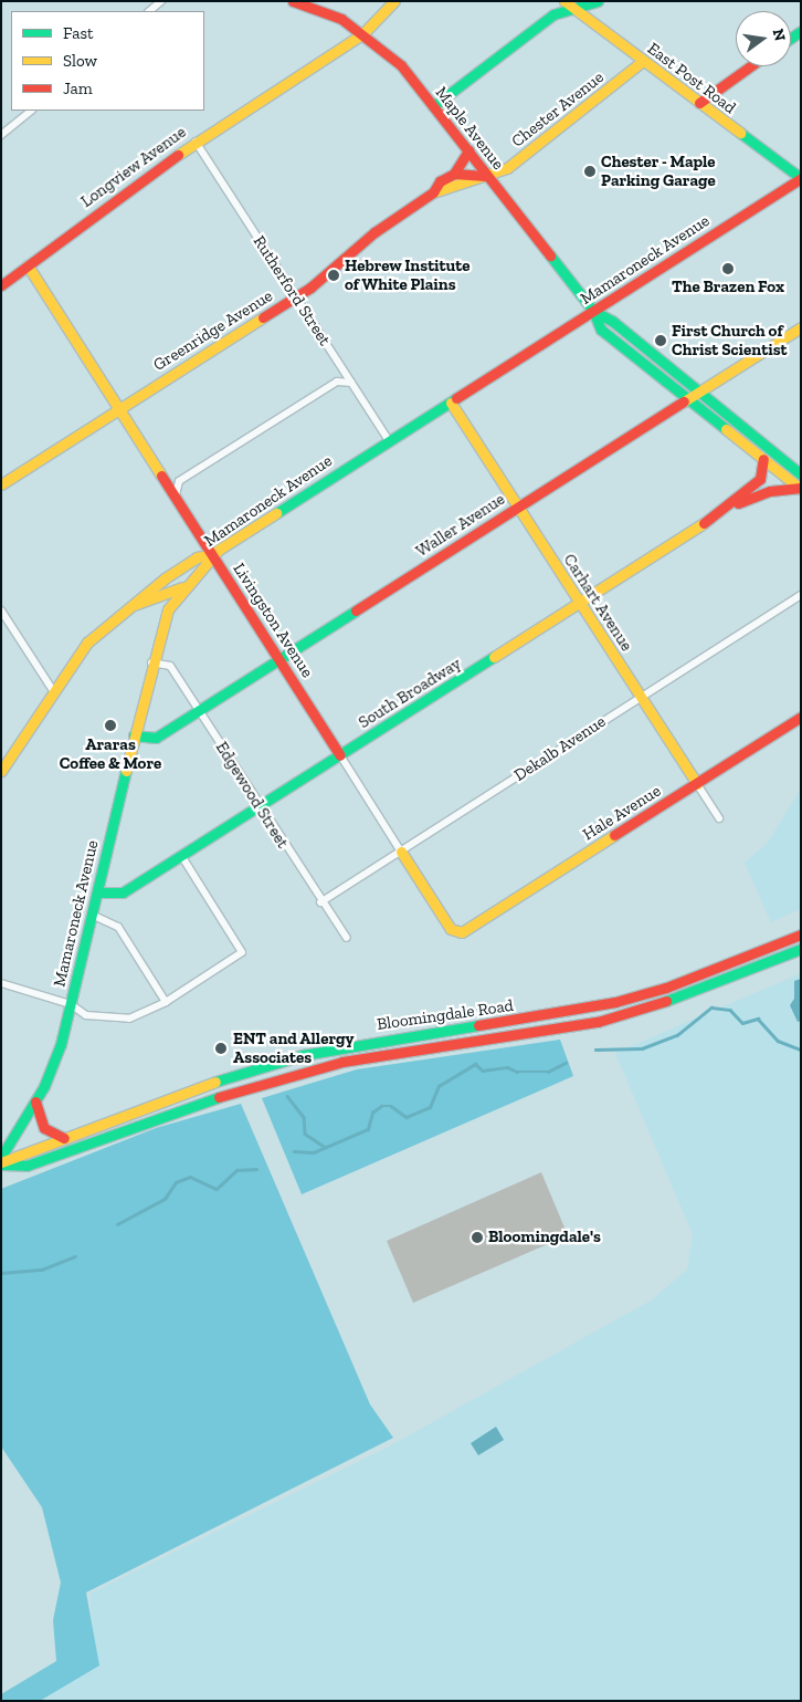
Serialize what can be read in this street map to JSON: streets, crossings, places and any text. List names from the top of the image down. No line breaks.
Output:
{"streets":{"main road":["East Post Road","Chester Avenue","Maple Avenue","Longview Avenue","Mamaroneck Avenue","Greenridge Avenue","Waller Avenue","Carhart Avenue","Livingston Avenue","South Broadway","Hale Avenue","Bloomingdale Road"],"street":["Rutherford Street","Dekalb Avenue","Edgewood Street"]},"crossings":[["East Post Road","Chester Avenue"],["East Post Road","Mamaroneck Avenue"],["Chester Avenue","Maple Avenue"],["Chester Avenue","Greenridge Avenue"],["Maple Avenue","Longview Avenue"],["Maple Avenue","Mamaroneck Avenue"],["Maple Avenue","Greenridge Avenue"],["Maple Avenue","Waller Avenue"],["Maple Avenue","South Broadway"],["Longview Avenue","Rutherford Street"],["Longview Avenue","Livingston Avenue"],["Mamaroneck Avenue","Rutherford Street"],["Mamaroneck Avenue","Waller Avenue"],["Mamaroneck Avenue","Carhart Avenue"],["Mamaroneck Avenue","Livingston Avenue"],["Mamaroneck Avenue","South Broadway"],["Mamaroneck Avenue","Edgewood Street"],["Rutherford Street","Greenridge Avenue"],["Greenridge Avenue","Livingston Avenue"],["Waller Avenue","Carhart Avenue"],["Waller Avenue","Livingston Avenue"],["Waller Avenue","Edgewood Street"],["Carhart Avenue","South Broadway"],["Carhart Avenue","Dekalb Avenue"],["Carhart Avenue","Hale Avenue"],["Livingston Avenue","South Broadway"],["Livingston Avenue","Dekalb Avenue"],["Livingston Avenue","Hale Avenue"],["South Broadway","Edgewood Street"],["Dekalb Avenue","Edgewood Street"]],"places":["Chester - Maple Parking Garage","The Brazen Fox","Hebrew Institute of White Plains","First Church of Christ Scientist","Araras Coffee & More","ENT and Allergy Associates","Bloomingdale's"],"legend":["Fast","Slow","Jam"],"north":"right"}
